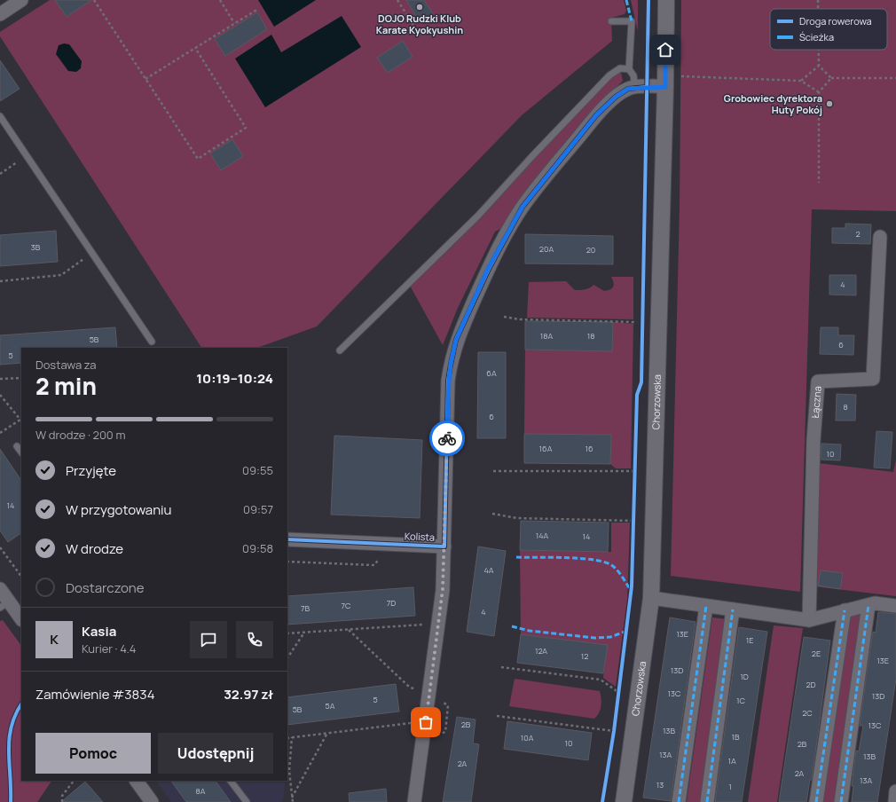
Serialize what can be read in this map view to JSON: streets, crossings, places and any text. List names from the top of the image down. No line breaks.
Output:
{"streets":{"street":["Chorzowska","Łączna","Kolista"]},"crossings":[["Chorzowska","Kolista"]],"places":["DOJO Rudzki Klub Karate Kyokyushin","Grobowiec dyrektora Huty Pokój"],"house_numbers":["2","3B","20A","20","4","18A","18","5B","6","5","6A","8","6","16A","16","10","14","14A","14","4A","7D","7C","7B","4","13E","1E","12A","2E","12","13E","13D","1D","2D","13C","13D","5","1C","5A","5B","2C","2B","13C","13B","1B","10A","10","2B","13A","13B","1A","2A","2A","13A","13","1","8A"],"legend":["Droga rowerowa","Ścieżka"],"page":{"heading":["2 min","Dostawa za","10:19–10:24"],"panel":["Kasia","Kurier · 4.4","Zamówienie #3834","32.97 zł"],"bar":"W drodze · 200 m","list":[["Przyjęte","09:55"],["W przygotowaniu","09:57"],["W drodze","09:58"],"Dostarczone"],"round":"K","buttons":["Pomoc","Udostępnij"]}}
